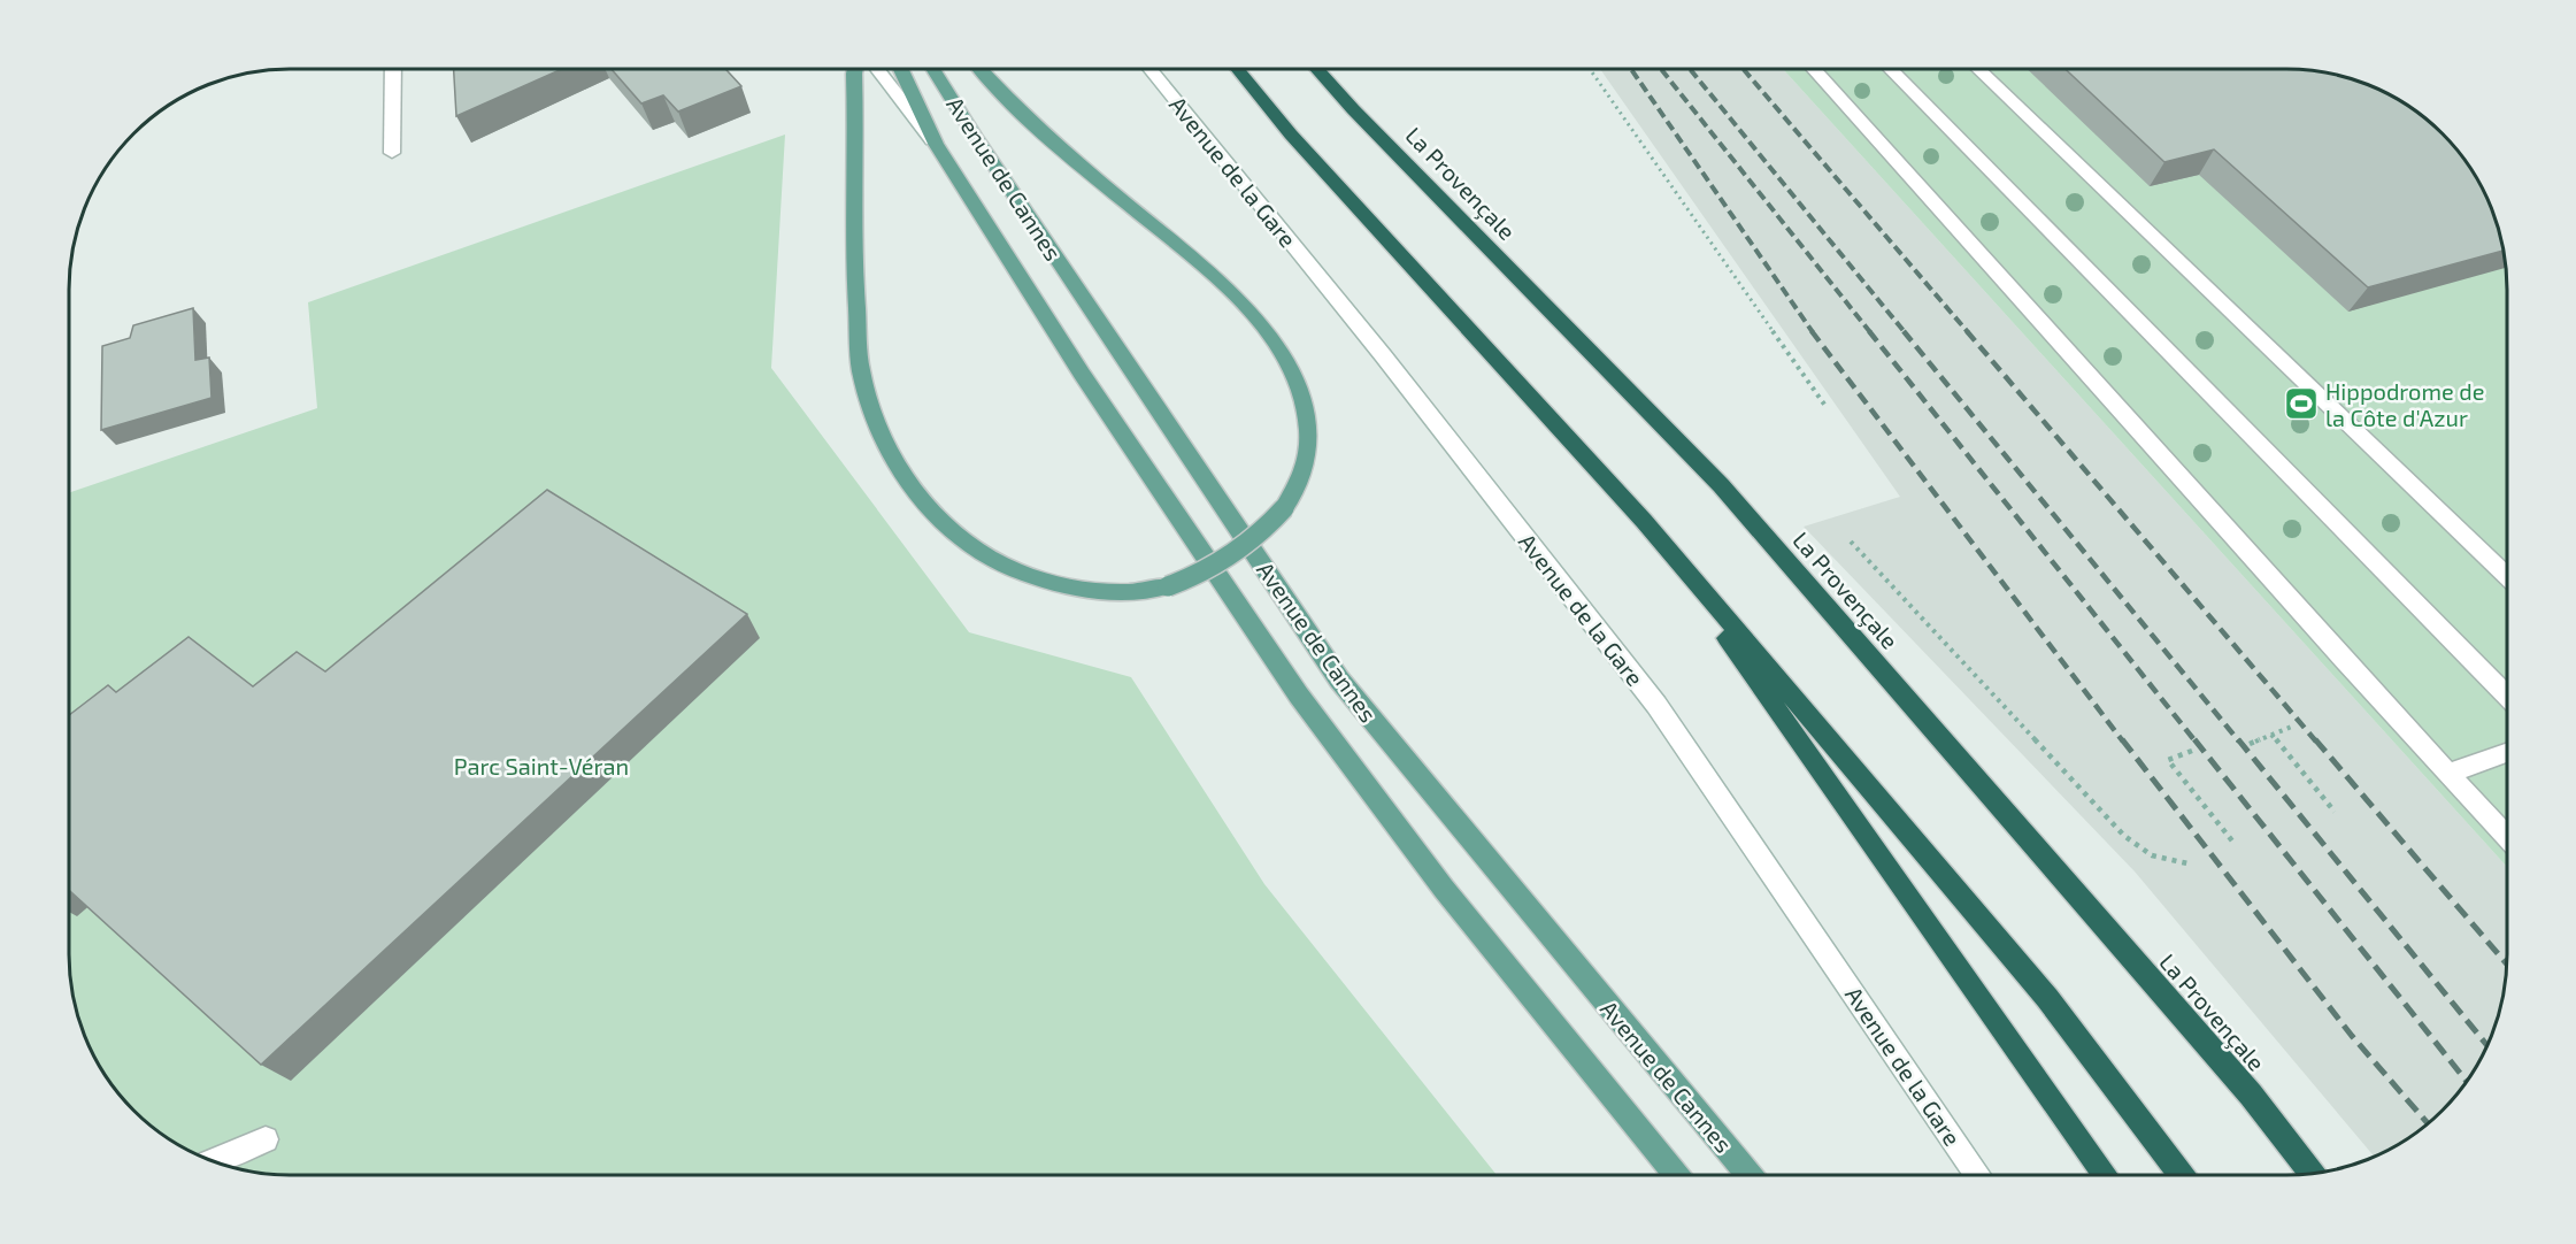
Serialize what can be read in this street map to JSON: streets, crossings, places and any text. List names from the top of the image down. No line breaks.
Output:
{"streets":{"highway":["La Provençale"],"main road":["Avenue de la Gare","Avenue de Cannes"]},"parks":["Parc Saint-Véran"],"places":{"sports":["Hippodrome de la Côte d'Azur"]}}
